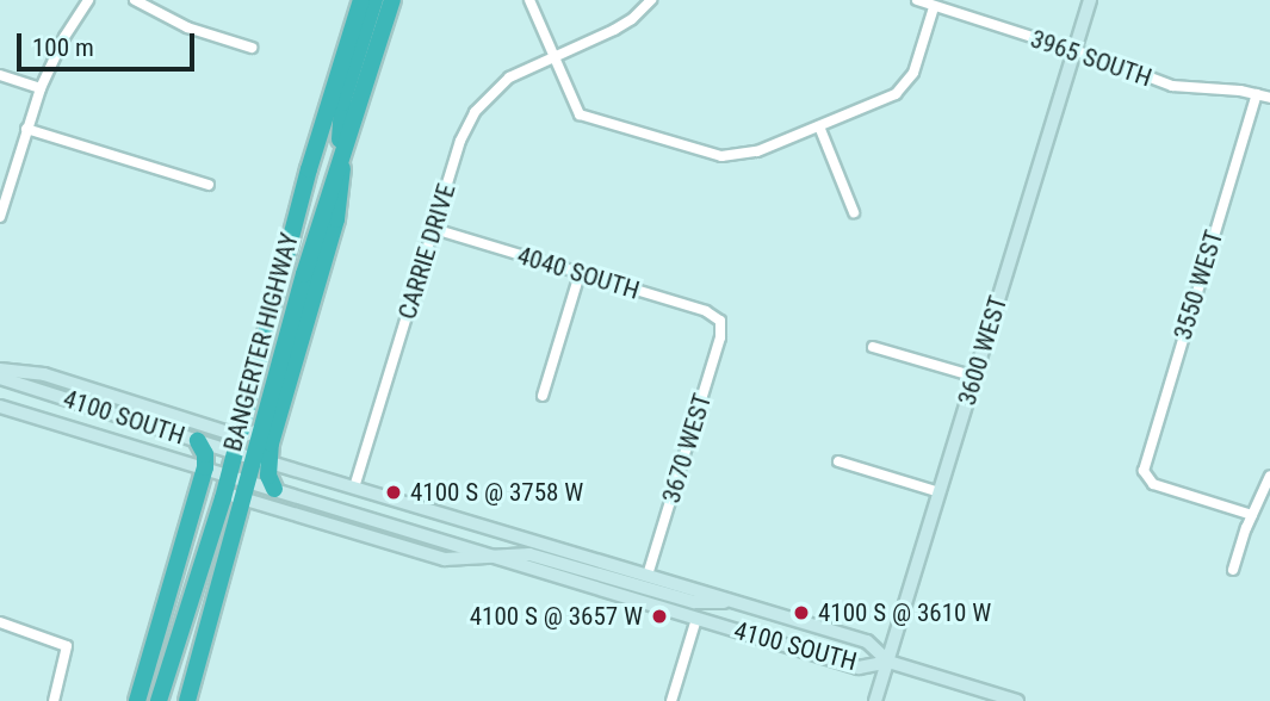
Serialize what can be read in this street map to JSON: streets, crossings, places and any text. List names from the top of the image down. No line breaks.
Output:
{"streets":{"highway":["BANGERTER HIGHWAY"],"main road":["3600 WEST","4100 SOUTH"],"street":["3965 SOUTH","CARRIE DRIVE","4040 SOUTH","3550 WEST","3670 WEST"]},"crossings":[["3965 SOUTH","3550 WEST"],["3965 SOUTH","3600 WEST"],["CARRIE DRIVE","4040 SOUTH"],["CARRIE DRIVE","4100 SOUTH"],["4040 SOUTH","3670 WEST"],["BANGERTER HIGHWAY","4100 SOUTH"],["3600 WEST","4100 SOUTH"],["4100 SOUTH","3670 WEST"]],"places":["4100 S @ 3758 W","4100 S @ 3610 W","4100 S @ 3657 W"],"scale_bar":"100 m"}
